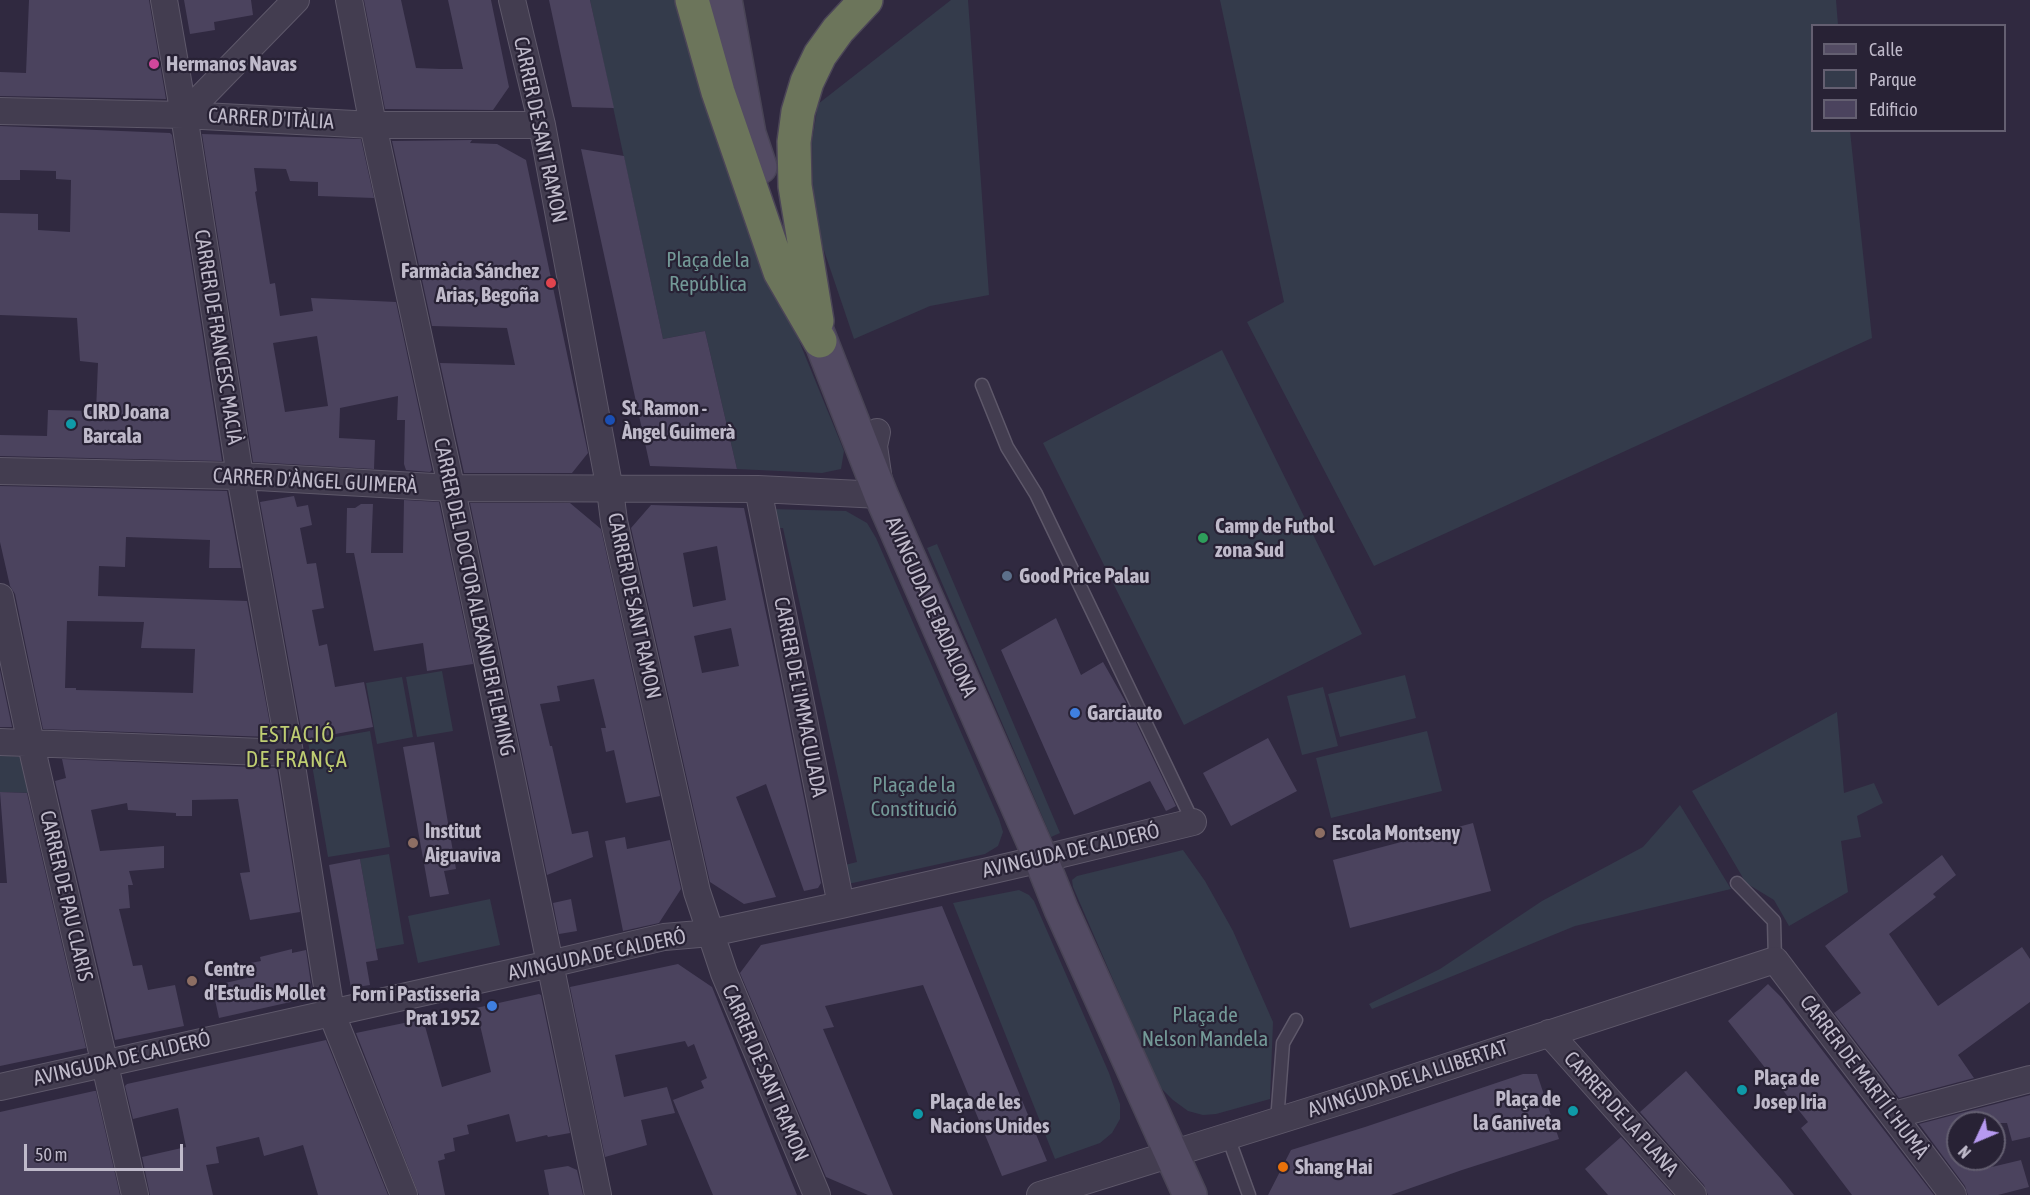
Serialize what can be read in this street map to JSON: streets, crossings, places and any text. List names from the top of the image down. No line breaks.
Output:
{"streets":{"street":["CARRER D'ITÀLIA","CARRER DE SANT RAMON","CARRER DE FRANCESC MACIÀ","CARRER D'ÀNGEL GUIMERÀ","CARRER DEL DOCTOR ALEXANDER FLEMING","AVINGUDA DE BADALONA","CARRER DE L'IMMACULADA","AVINGUDA DE CALDERÓ","CARRER DE PAU CLARIS","CARRER DE MARTÍ L'HUMÀ","AVINGUDA DE LA LLIBERTAT","CARRER DE LA PLANA"]},"crossings":[["CARRER D'ITÀLIA","CARRER DE SANT RAMON"],["CARRER D'ITÀLIA","CARRER DE FRANCESC MACIÀ"],["CARRER D'ITÀLIA","CARRER DEL DOCTOR ALEXANDER FLEMING"],["CARRER DE SANT RAMON","CARRER D'ÀNGEL GUIMERÀ"],["CARRER DE SANT RAMON","AVINGUDA DE CALDERÓ"],["CARRER DE FRANCESC MACIÀ","CARRER D'ÀNGEL GUIMERÀ"],["CARRER DE FRANCESC MACIÀ","AVINGUDA DE CALDERÓ"],["CARRER D'ÀNGEL GUIMERÀ","CARRER DEL DOCTOR ALEXANDER FLEMING"],["CARRER D'ÀNGEL GUIMERÀ","AVINGUDA DE BADALONA"],["CARRER D'ÀNGEL GUIMERÀ","CARRER DE L'IMMACULADA"],["CARRER DEL DOCTOR ALEXANDER FLEMING","AVINGUDA DE CALDERÓ"],["AVINGUDA DE BADALONA","AVINGUDA DE CALDERÓ"],["AVINGUDA DE BADALONA","AVINGUDA DE LA LLIBERTAT"],["CARRER DE L'IMMACULADA","AVINGUDA DE CALDERÓ"],["AVINGUDA DE CALDERÓ","CARRER DE PAU CLARIS"],["CARRER DE MARTÍ L'HUMÀ","AVINGUDA DE LA LLIBERTAT"],["AVINGUDA DE LA LLIBERTAT","CARRER DE LA PLANA"]],"districts":["ESTACIÓ DE FRANÇA"],"parks":["Plaça de la República","Plaça de la Constitució","Plaça de Nelson Mandela"],"places":["Hermanos Navas","Farmàcia Sánchez Arias, Begoña","St. Ramon - Àngel Guimerà","CIRD Joana Barcala","Camp de Futbol zona Sud","Good Price Palau","Garciauto","Escola Montseny","Institut Aiguaviva","Centre d'Estudis Mollet","Forn i Pastisseria Prat 1952","Plaça de Josep Iria","Plaça de la Ganiveta","Plaça de les Nacions Unides","Shang Hai"],"legend":["Calle","Parque","Edificio"],"scale_bar":"50 m","north":"bottom left"}
